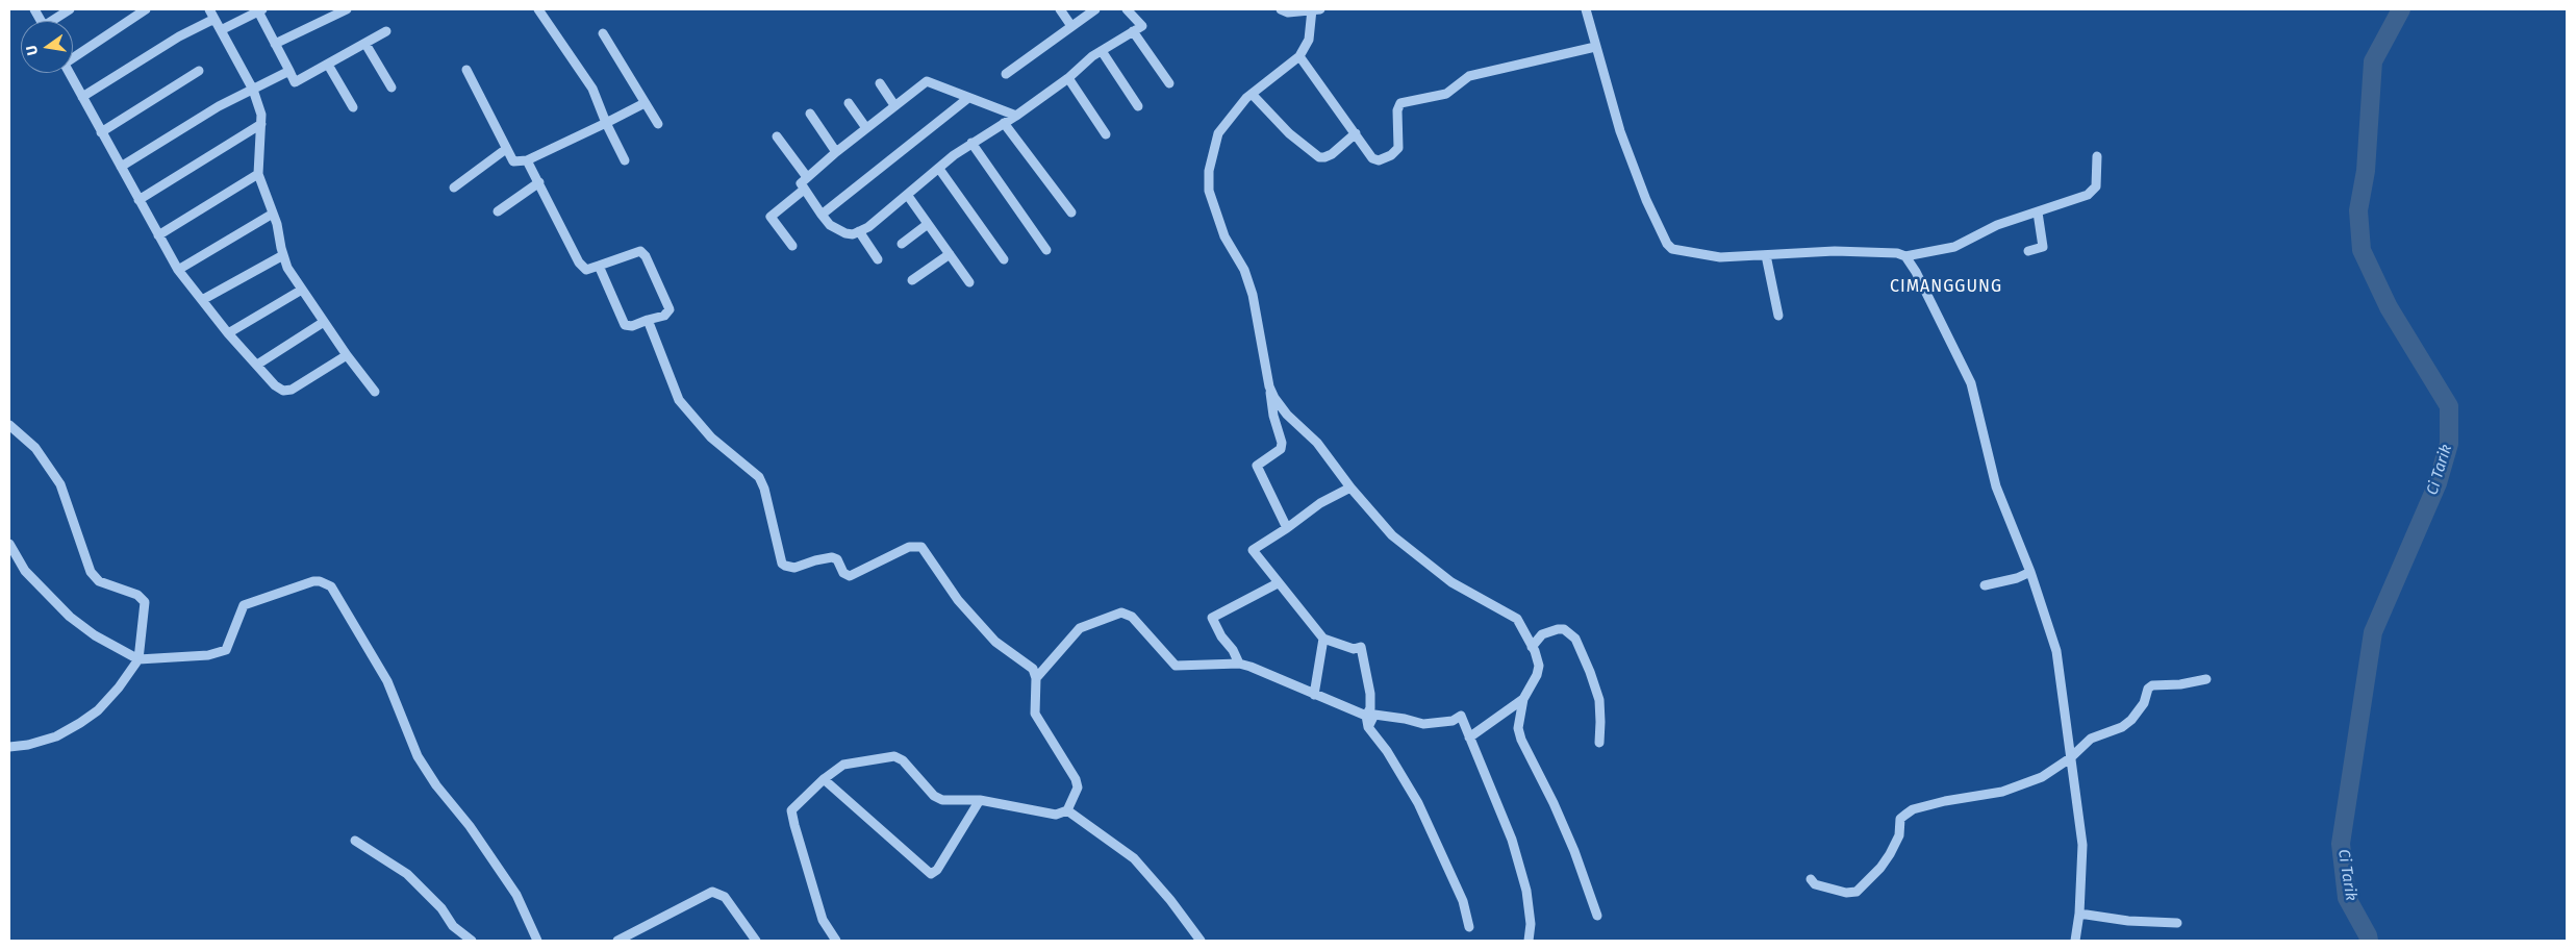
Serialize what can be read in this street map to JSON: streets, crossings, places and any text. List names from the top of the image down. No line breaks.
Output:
{"districts":["CIMANGGUNG"],"water":["Ci Tarik"],"north":"left"}
